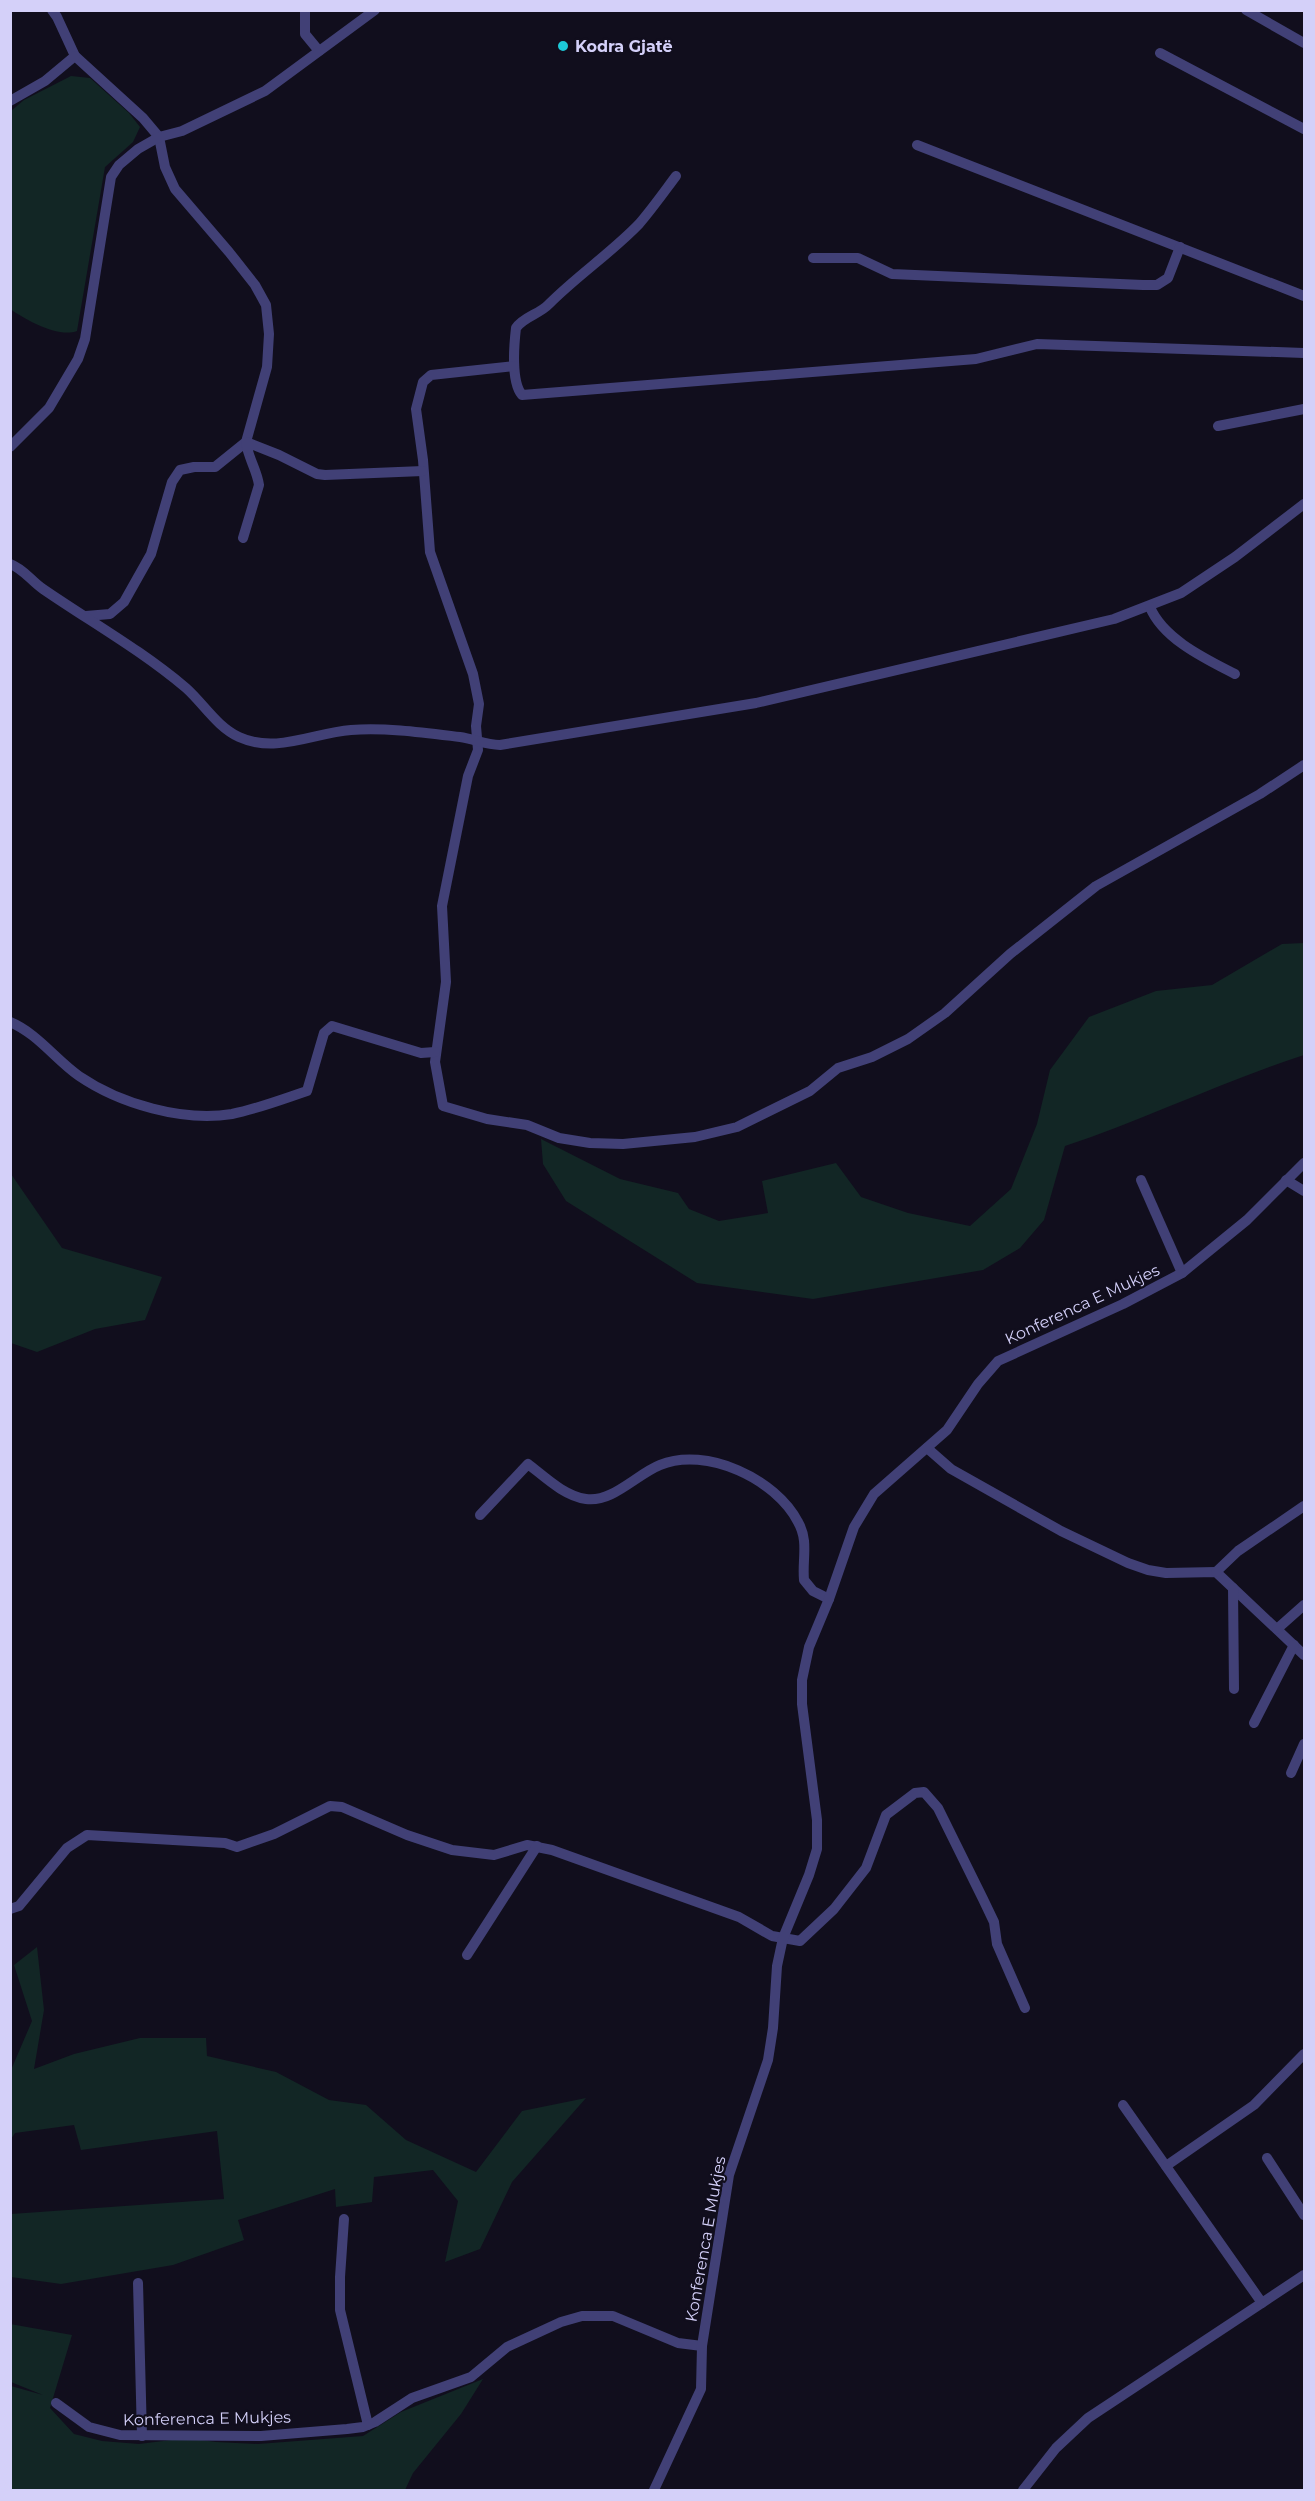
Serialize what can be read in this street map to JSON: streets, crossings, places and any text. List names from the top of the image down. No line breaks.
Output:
{"streets":{"street":["Konferenca E Mukjes"]},"places":["Kodra Gjatë"]}
